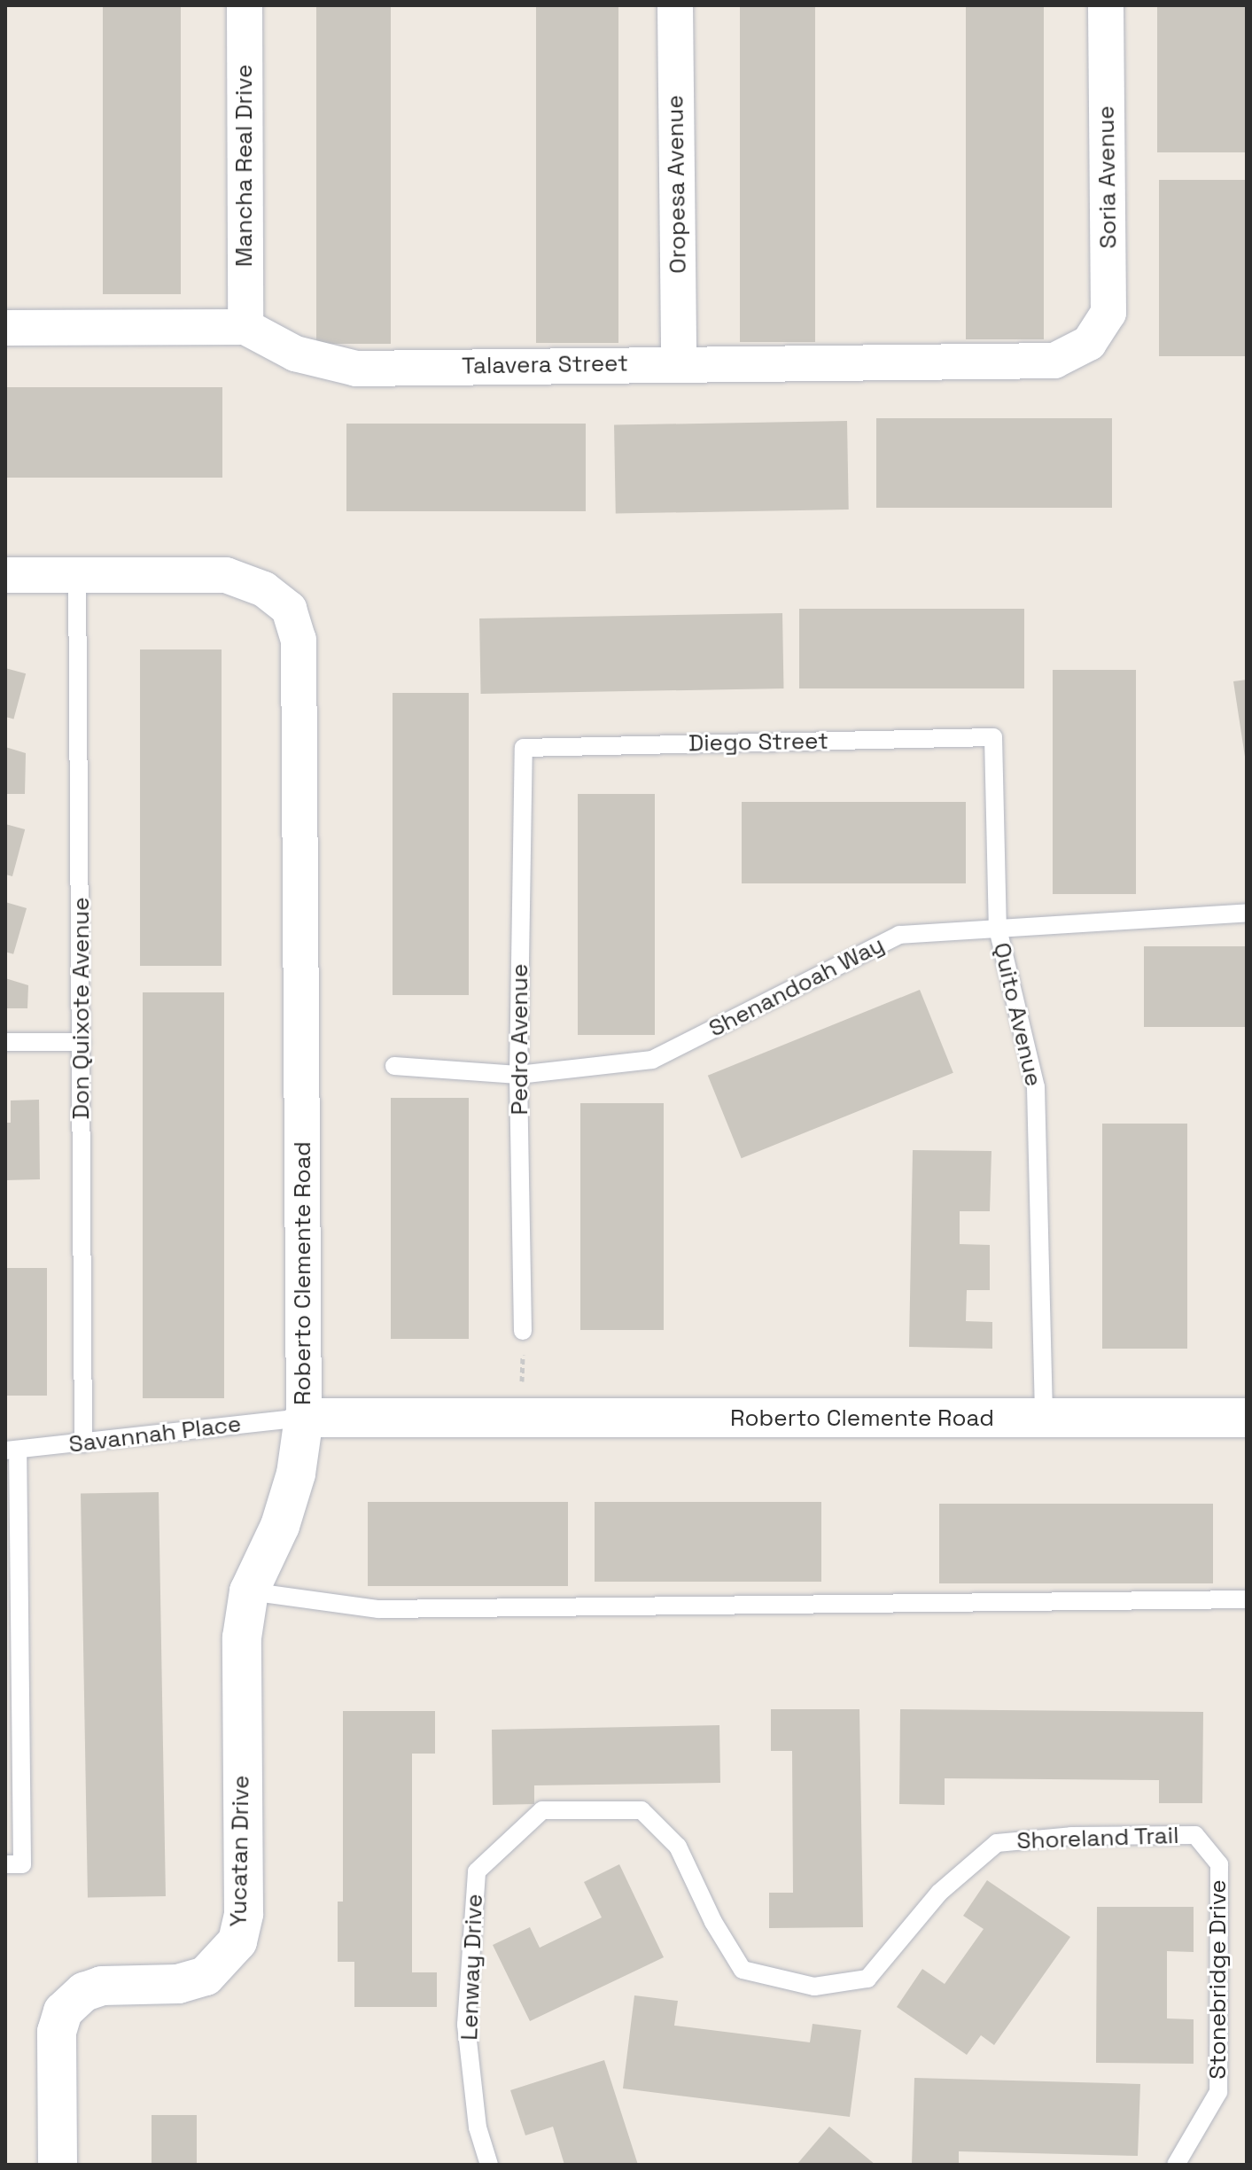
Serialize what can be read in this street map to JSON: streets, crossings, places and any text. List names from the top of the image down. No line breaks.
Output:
{"streets":{"street":["Mancha Real Drive","Soria Avenue","Oropesa Avenue","Talavera Street","Roberto Clemente Road","Yucatan Drive"],"lane":["Diego Street","Shenandoah Way","Don Quixote Avenue","Quito Avenue","Pedro Avenue","Savannah Place","Shoreland Trail","Lenway Drive","Stonebridge Drive"]},"crossings":[["Mancha Real Drive","Talavera Street"],["Soria Avenue","Talavera Street"],["Oropesa Avenue","Talavera Street"],["Diego Street","Quito Avenue"],["Diego Street","Pedro Avenue"],["Shenandoah Way","Quito Avenue"],["Shenandoah Way","Pedro Avenue"],["Don Quixote Avenue","Roberto Clemente Road"],["Don Quixote Avenue","Savannah Place"],["Quito Avenue","Roberto Clemente Road"],["Roberto Clemente Road","Savannah Place"],["Roberto Clemente Road","Yucatan Drive"],["Savannah Place","Yucatan Drive"],["Shoreland Trail","Lenway Drive"],["Shoreland Trail","Stonebridge Drive"]]}
